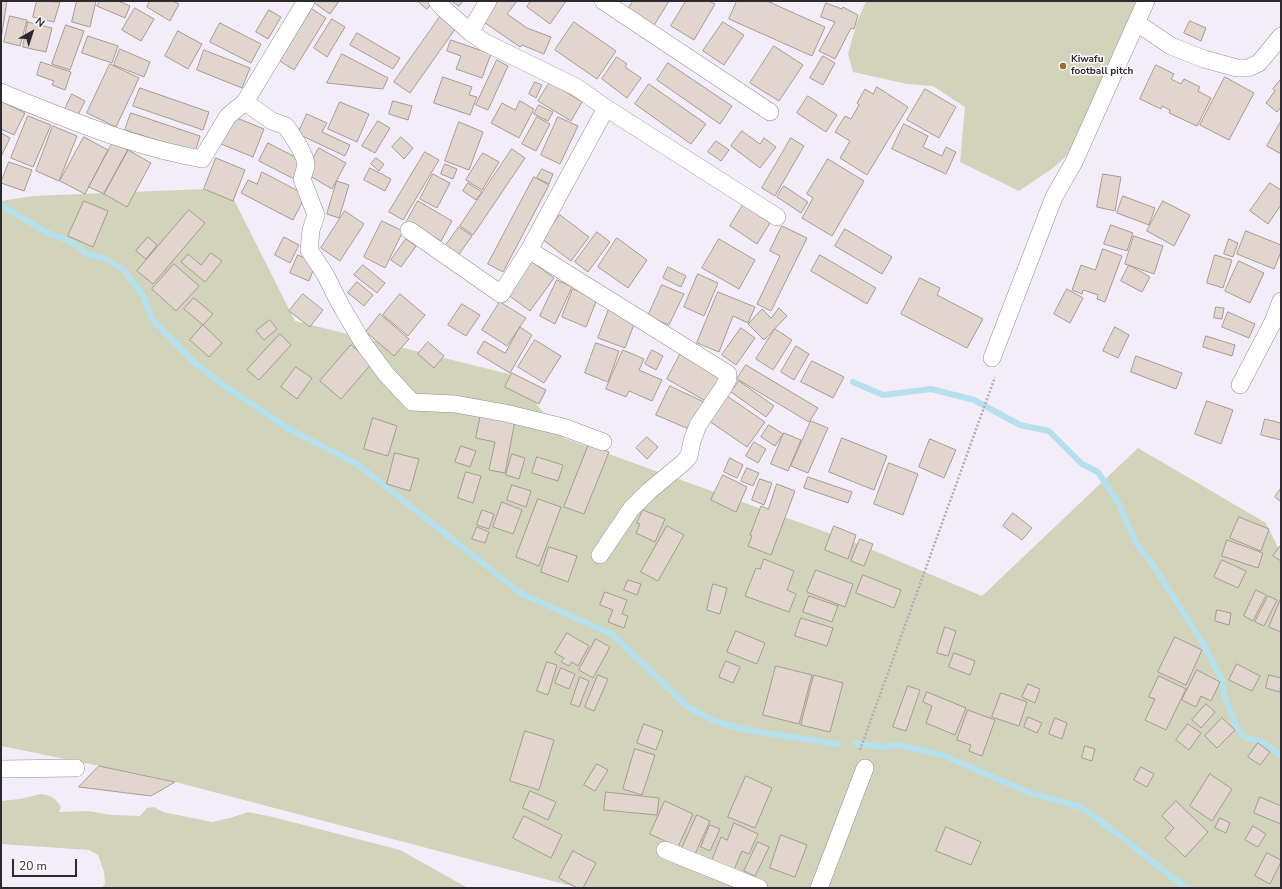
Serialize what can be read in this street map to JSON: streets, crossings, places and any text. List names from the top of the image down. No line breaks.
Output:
{"places":["Kiwafu football pitch"],"scale_bar":"20 m","north":"top right"}
